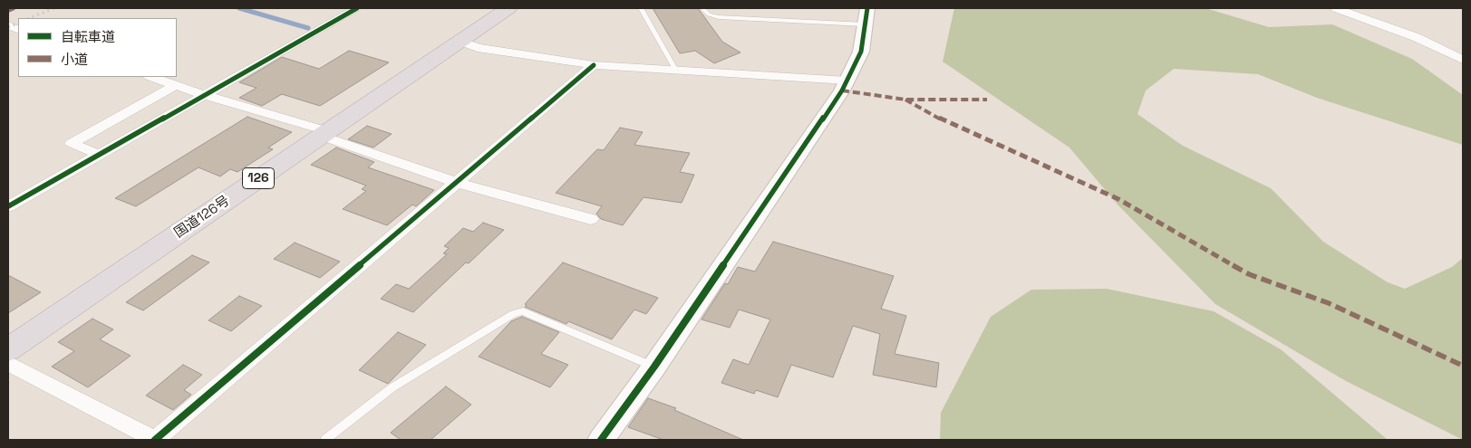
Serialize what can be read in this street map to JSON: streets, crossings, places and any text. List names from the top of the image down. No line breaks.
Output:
{"streets":{"highway":["126","国道126号"]},"legend":["自転車道","小道"]}
